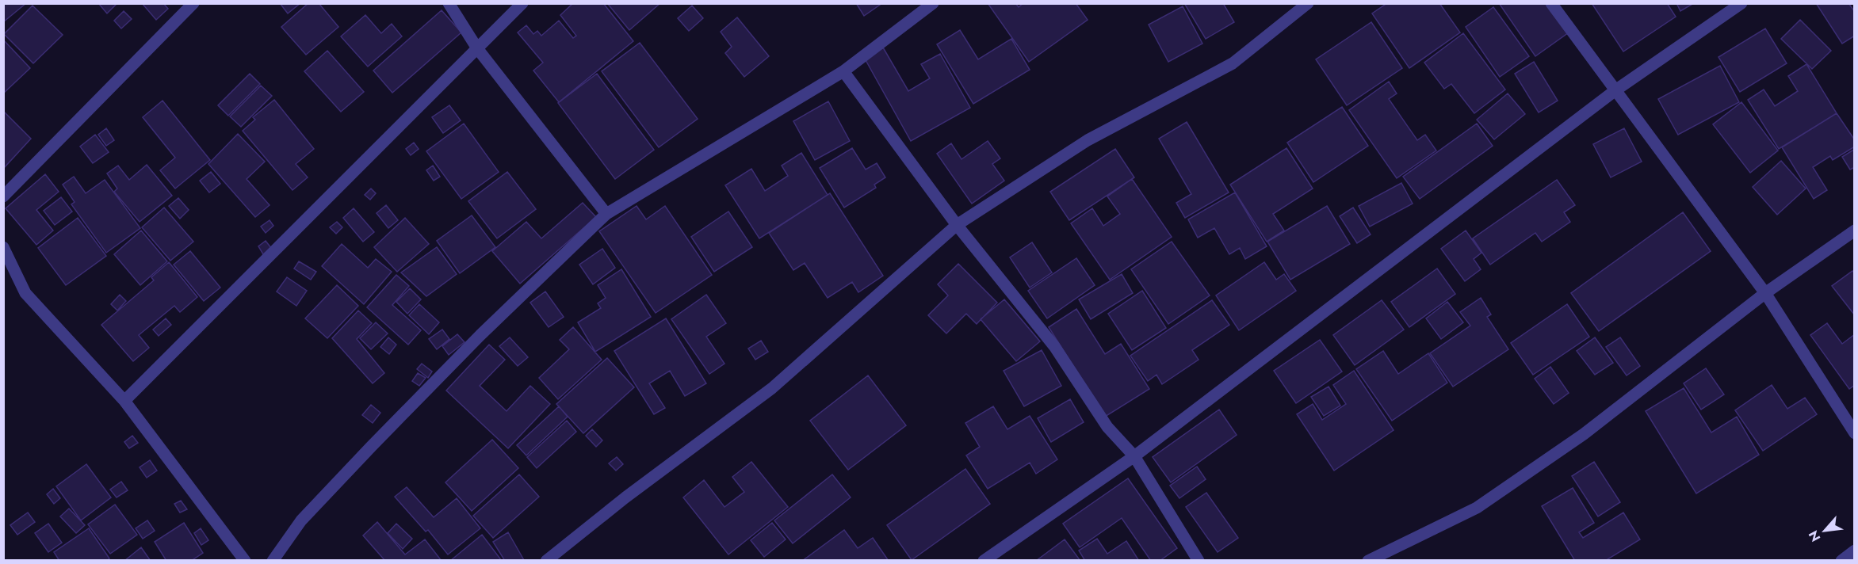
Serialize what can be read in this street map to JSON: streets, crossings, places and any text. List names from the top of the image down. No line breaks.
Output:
{"north":"bottom left"}
